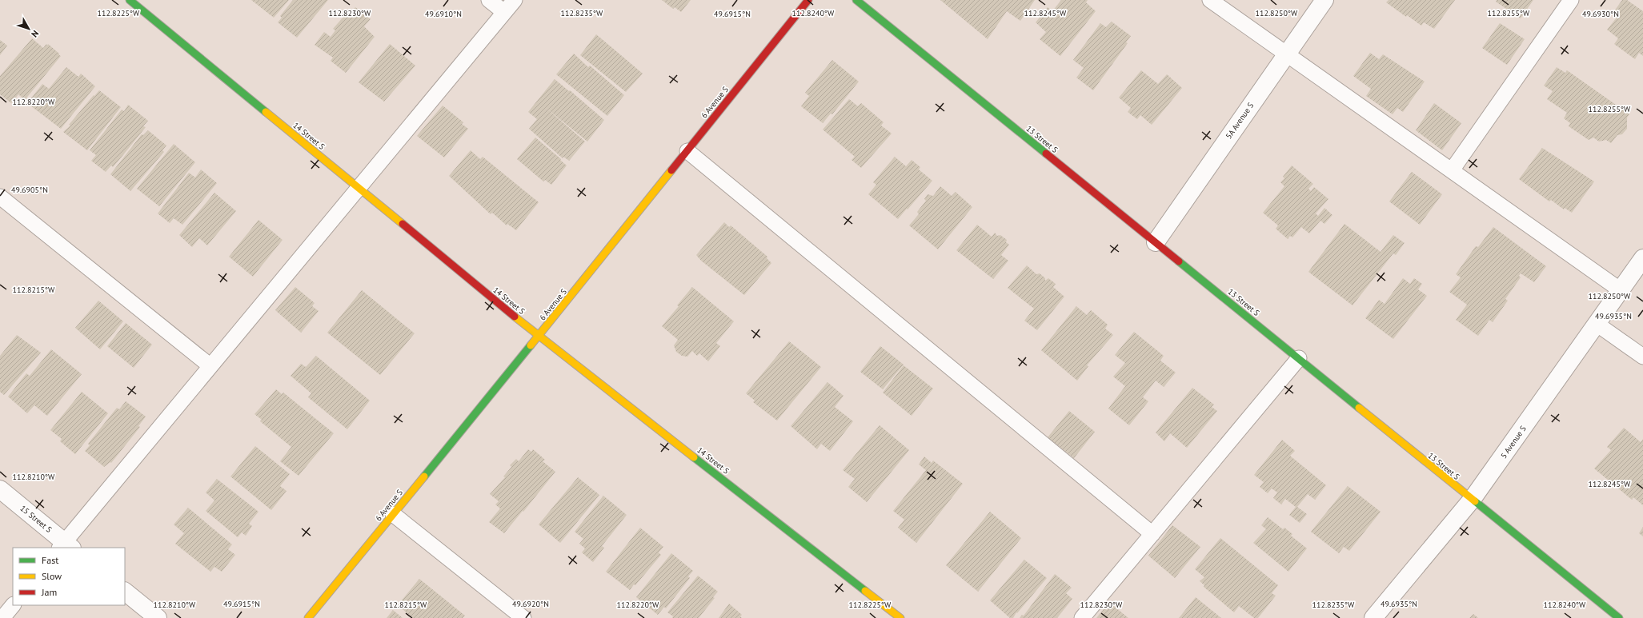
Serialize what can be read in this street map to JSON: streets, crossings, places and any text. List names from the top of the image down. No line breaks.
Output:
{"streets":{"street":["6 Avenue S","5A Avenue S","14 Street S","13 Street S","5 Avenue S","15 Street S"]},"crossings":[["6 Avenue S","14 Street S"],["5A Avenue S","13 Street S"],["13 Street S","5 Avenue S"]],"legend":["Fast","Slow","Jam"],"north":"bottom right","coordinates":["112.8230°W","112.8255°W","112.8225°W","112.8235°W","112.8240°W","112.8245°W","112.8250°W","49.6930°N","49.6910°N","49.6915°N","112.8220°W","49.6905°N","112.8215°W","49.6935°N","112.8210°W","49.6920°N"]}
